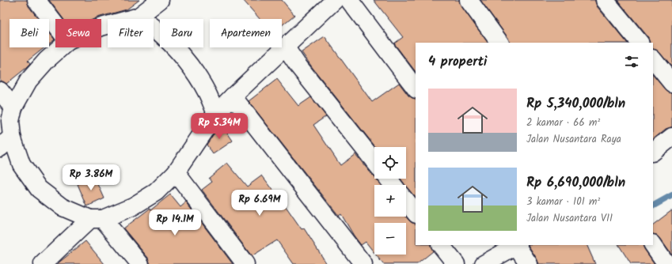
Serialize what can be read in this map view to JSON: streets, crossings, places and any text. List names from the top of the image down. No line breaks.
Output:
{"page":{"chip":["Beli","Sewa","Filter","Baru","Apartemen"],"heading":"4 properti","list":[{"name":"Rp 5,340,000/bln","note":"2 kamar · 66 m² · Jalan Nusantara Raya"},{"name":"Rp 6,690,000/bln","note":"3 kamar · 101 m² · Jalan Nusantara VII"}],"price":["Rp 5.34M","Rp 3.86M","Rp 6.69M","Rp 14.1M"],"map_buttons":["+","−"]}}
